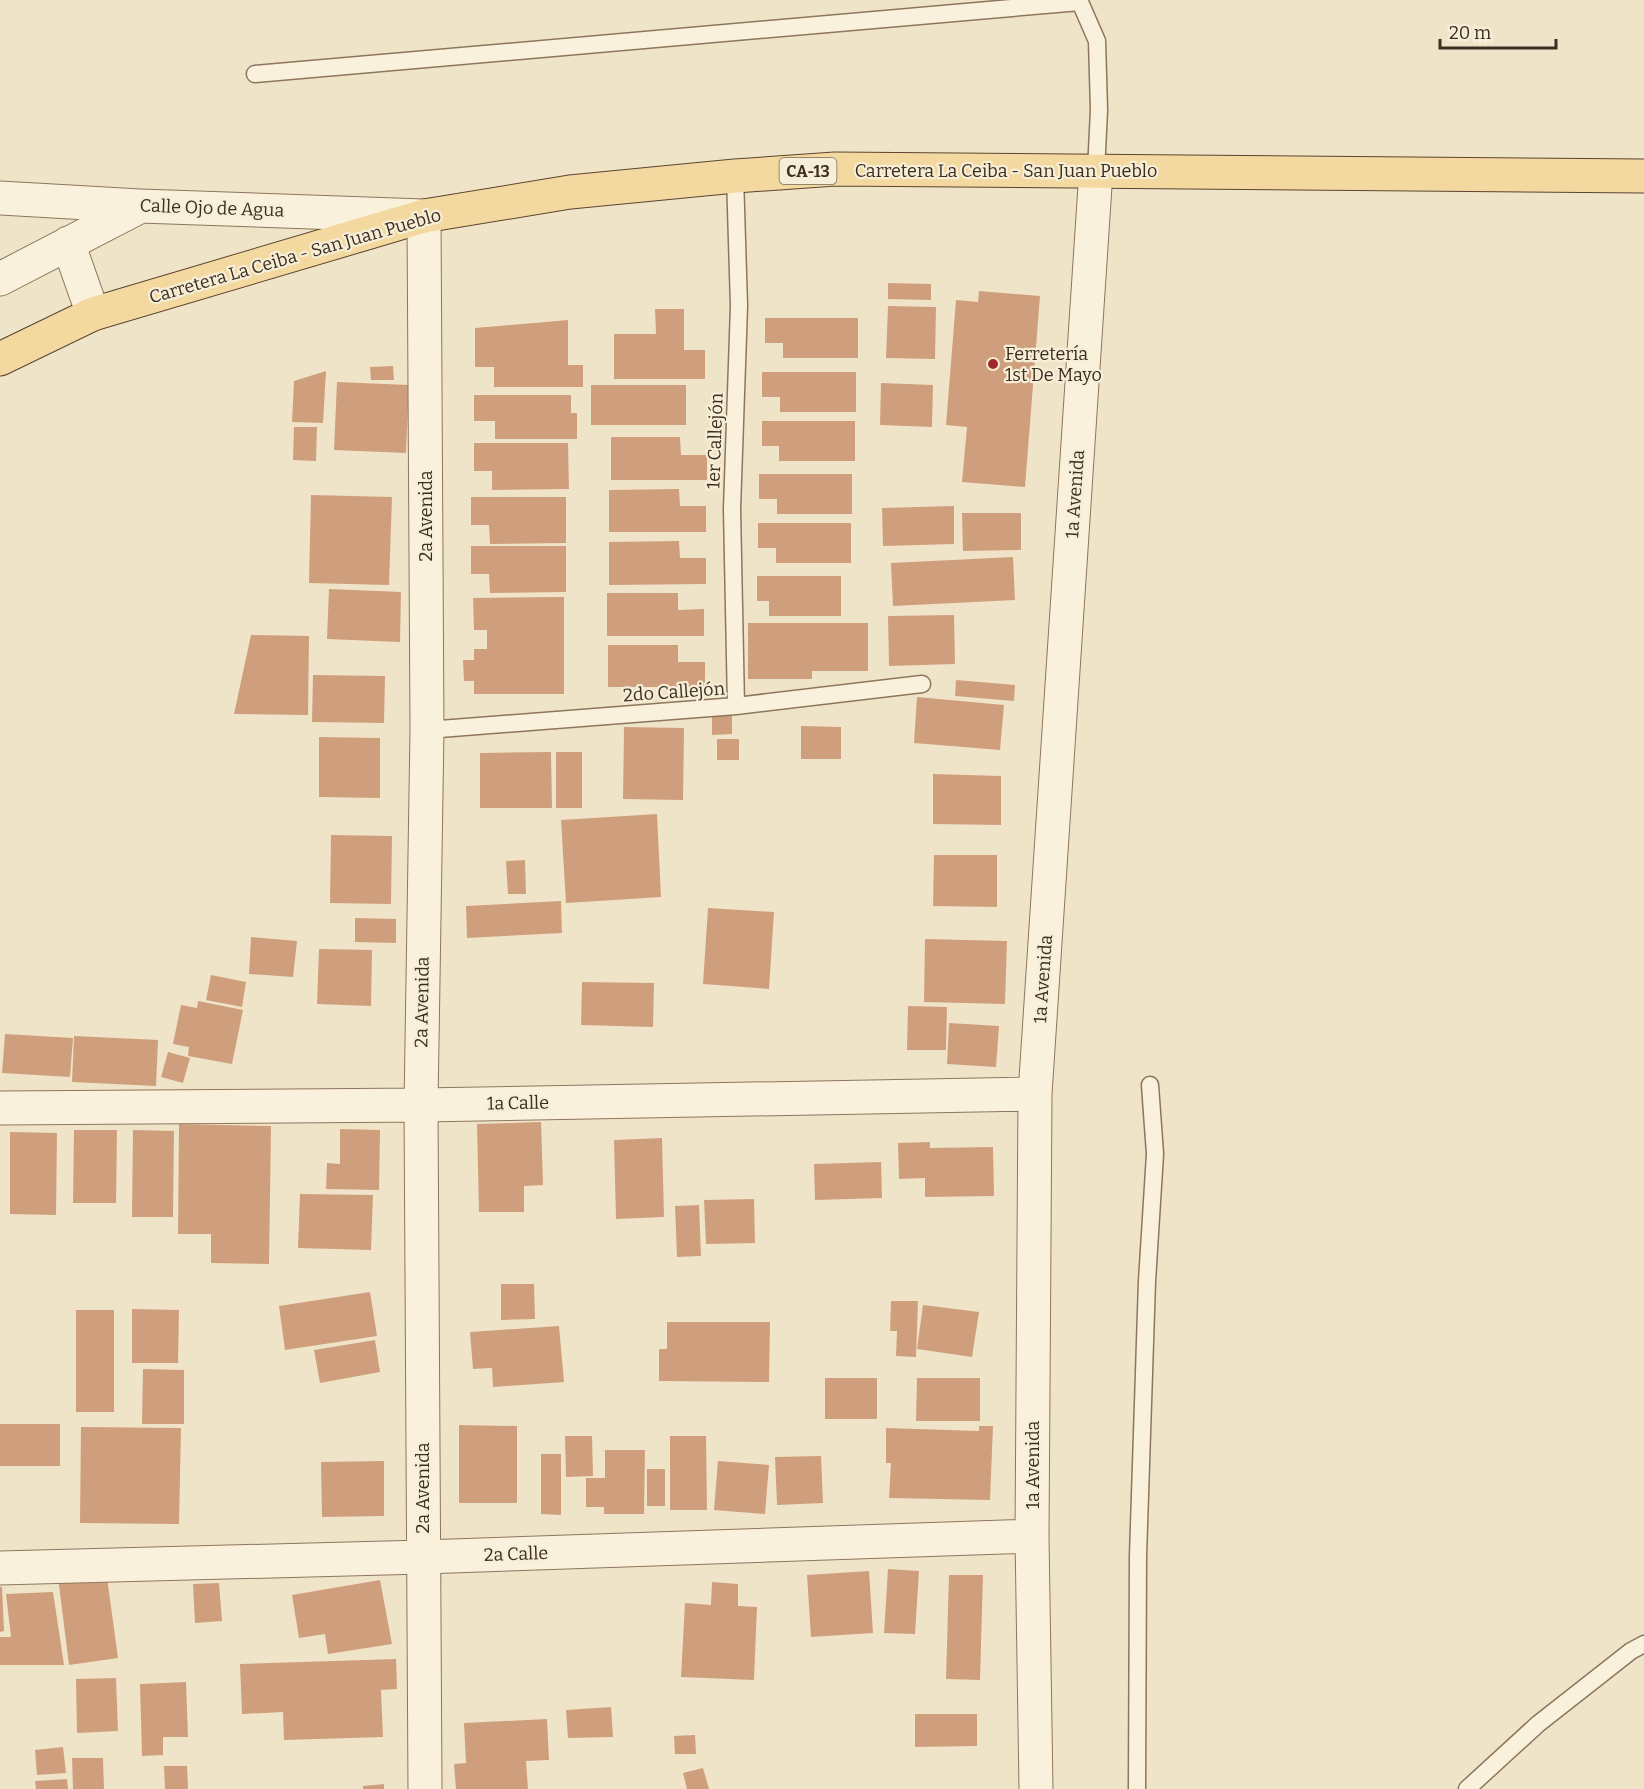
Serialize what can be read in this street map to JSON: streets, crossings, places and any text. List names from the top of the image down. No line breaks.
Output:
{"streets":{"main road":["CA-13","Carretera La Ceiba - San Juan Pueblo"],"street":["Calle Ojo de Agua","1a Avenida","2a Avenida","1a Calle","2a Calle"],"lane":["1er Callejón","2do Callejón"]},"crossings":[["Carretera La Ceiba - San Juan Pueblo","Calle Ojo de Agua"],["Carretera La Ceiba - San Juan Pueblo","1er Callejón"],["Carretera La Ceiba - San Juan Pueblo","1a Avenida"],["Carretera La Ceiba - San Juan Pueblo","2a Avenida"],["Calle Ojo de Agua","2a Avenida"],["1er Callejón","2do Callejón"],["1a Avenida","1a Calle"],["1a Avenida","2a Calle"],["2a Avenida","2do Callejón"],["2a Avenida","1a Calle"],["2a Avenida","2a Calle"]],"places":["Ferretería 1st De Mayo"],"scale_bar":"20 m"}
